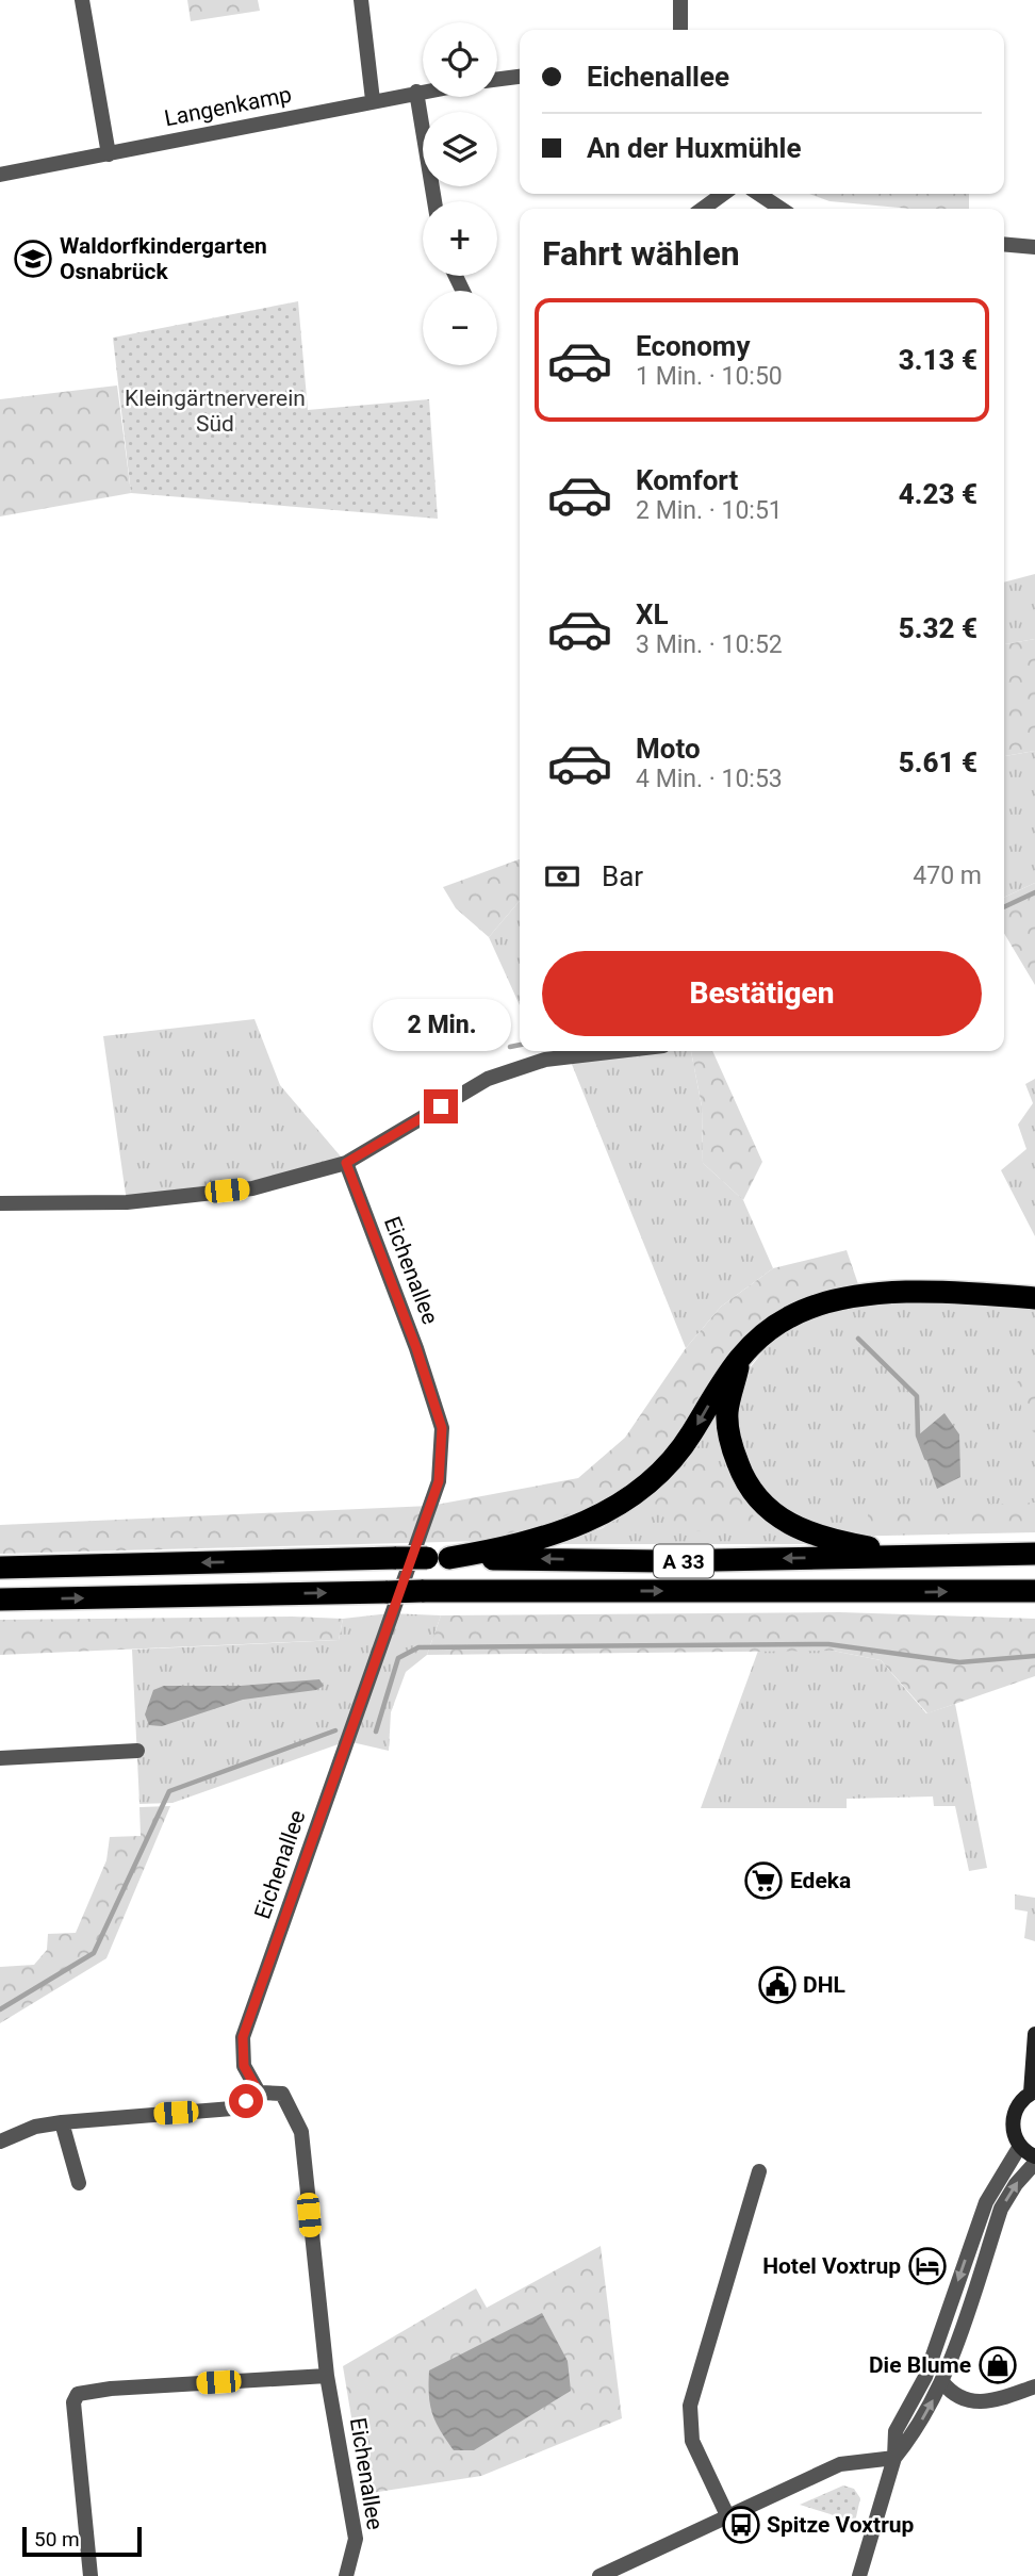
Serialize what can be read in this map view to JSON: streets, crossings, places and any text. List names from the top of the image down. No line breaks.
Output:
{"streets":{"highway":["A 33"],"street":["Langenkamp","Eichenallee"]},"parks":["Kleingärtnerverein Süd"],"places":{"school or university":["Waldorfkindergarten Osnabrück"],"supermarket":["Edeka"],"public building":["DHL"],"hotel":["Hotel Voxtrup"],"shop":["Die Blume"],"bus stop":["Spitze Voxtrup"]},"scale_bar":"50 m","page":{"map_buttons":["+","−"],"banner":["Eichenallee","An der Huxmühle"],"heading":"Fahrt wählen","list":[{"name":"Economy","note":"1 Min. · 10:50","value":"3.13 €"},{"name":"Komfort","note":"2 Min. · 10:51","value":"4.23 €"},{"name":"XL","note":"3 Min. · 10:52","value":"5.32 €"},{"name":"Moto","note":"4 Min. · 10:53","value":"5.61 €"}],"pay":["Bar","470 m"],"buttons":"Bestätigen","bubble":"2 Min.","scale":"50 m"}}
